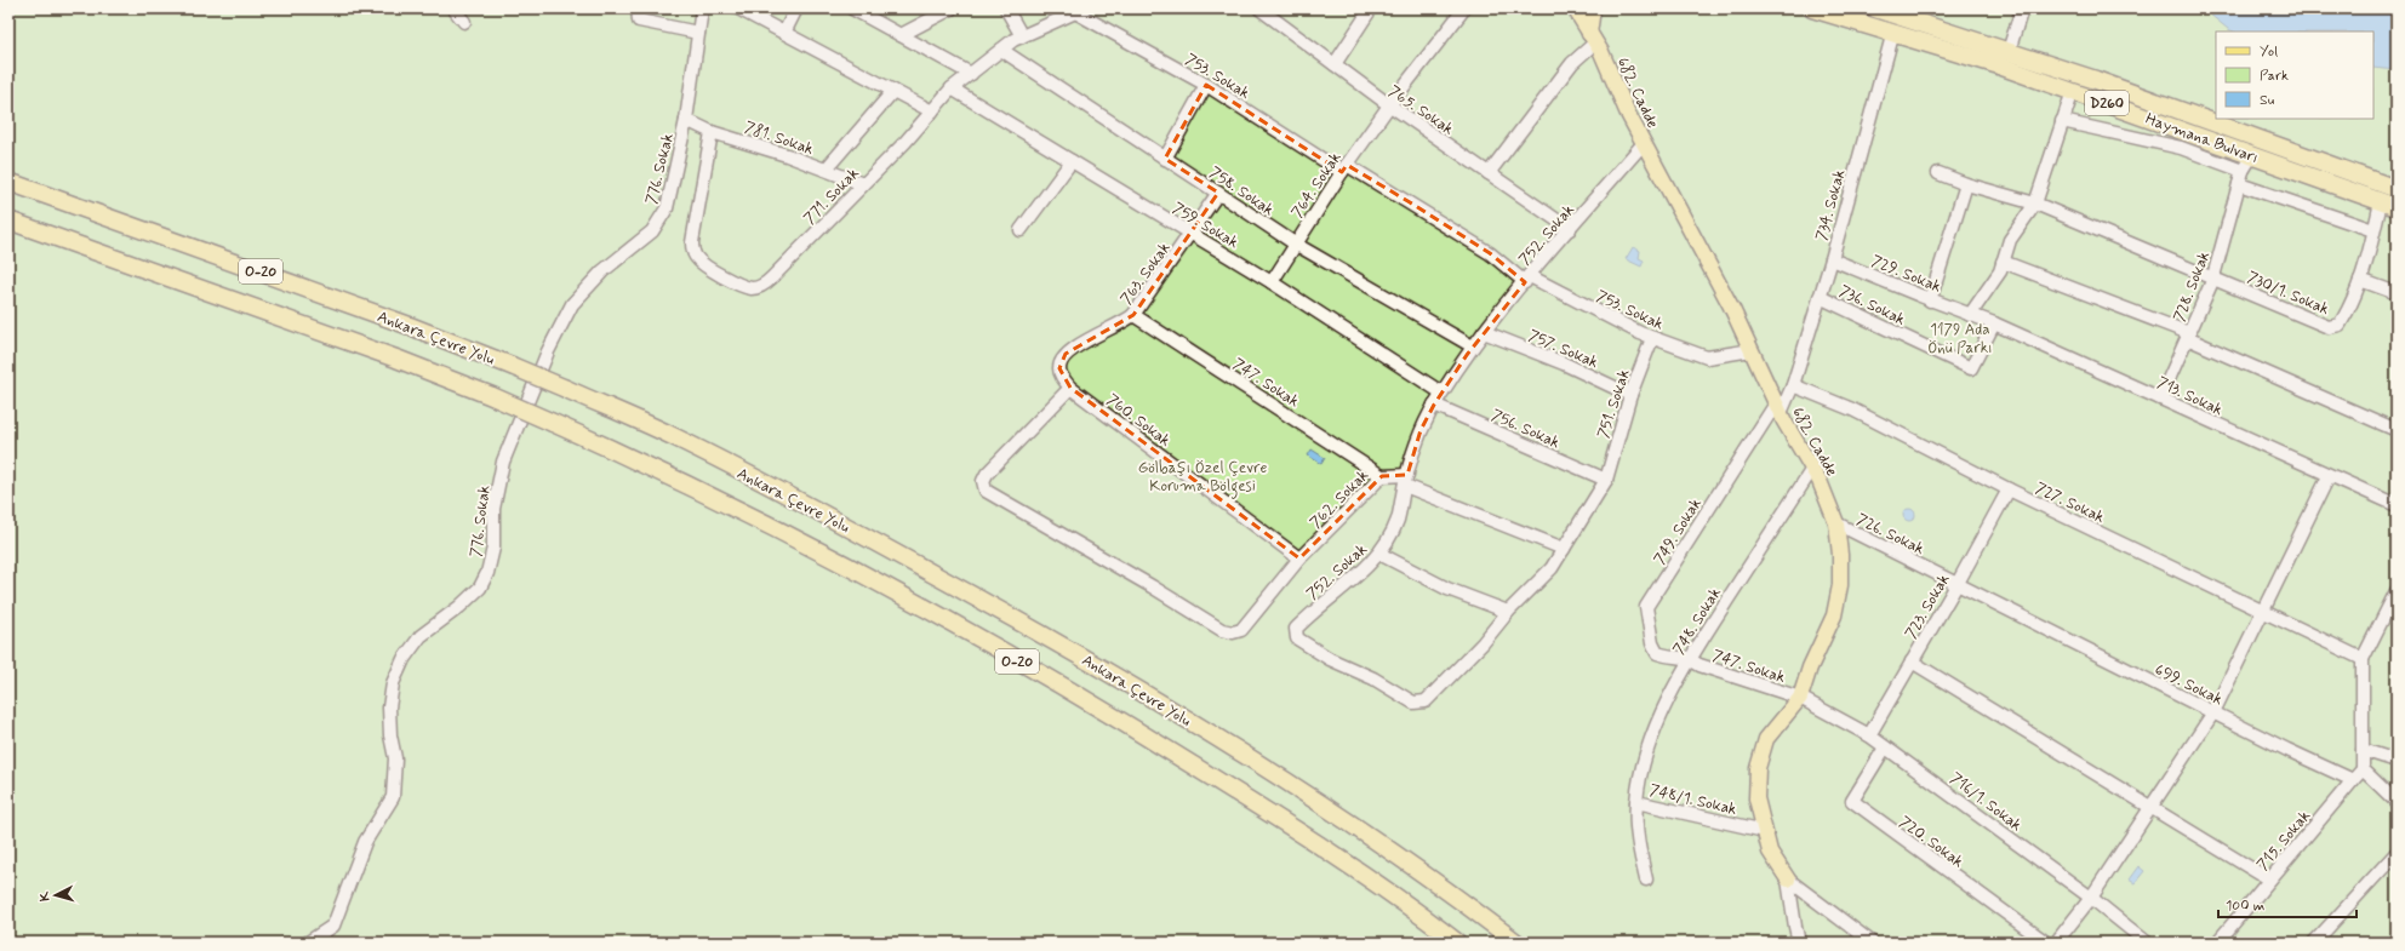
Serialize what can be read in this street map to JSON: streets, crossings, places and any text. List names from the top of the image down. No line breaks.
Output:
{"streets":{"highway":["D260","Haymana Bulvarı","O-20","Ankara Çevre Yolu"],"main road":["682. Cadde"],"street":["753. Sokak","765. Sokak","781. Sokak","776. Sokak","764. Sokak","758. Sokak","771. Sokak","734. Sokak","759. Sokak","752. Sokak","763. Sokak","729. Sokak","728. Sokak","730/1. Sokak","736. Sokak","757. Sokak","747. Sokak","713. Sokak","751. Sokak","760. Sokak","756. Sokak","762. Sokak","727. Sokak","749. Sokak","726. Sokak","723. Sokak","748. Sokak","699. Sokak","748/1. Sokak","716/1. Sokak","715. Sokak","720. Sokak"]},"crossings":[["753. Sokak","682. Cadde"],["753. Sokak","764. Sokak"],["753. Sokak","771. Sokak"],["753. Sokak","752. Sokak"],["753. Sokak","751. Sokak"],["682. Cadde","752. Sokak"],["682. Cadde","747. Sokak"],["682. Cadde","749. Sokak"],["682. Cadde","726. Sokak"],["682. Cadde","748. Sokak"],["682. Cadde","748/1. Sokak"],["682. Cadde","716/1. Sokak"],["765. Sokak","764. Sokak"],["765. Sokak","752. Sokak"],["781. Sokak","776. Sokak"],["781. Sokak","771. Sokak"],["Haymana Bulvarı","734. Sokak"],["Haymana Bulvarı","728. Sokak"],["Haymana Bulvarı","730/1. Sokak"],["764. Sokak","758. Sokak"],["764. Sokak","759. Sokak"],["758. Sokak","771. Sokak"],["758. Sokak","752. Sokak"],["758. Sokak","763. Sokak"],["771. Sokak","759. Sokak"],["734. Sokak","729. Sokak"],["734. Sokak","736. Sokak"],["734. Sokak","727. Sokak"],["759. Sokak","752. Sokak"],["759. Sokak","763. Sokak"],["752. Sokak","757. Sokak"],["752. Sokak","751. Sokak"],["752. Sokak","756. Sokak"],["752. Sokak","762. Sokak"],["763. Sokak","747. Sokak"],["763. Sokak","760. Sokak"],["729. Sokak","713. Sokak"],["728. Sokak","730/1. Sokak"],["728. Sokak","713. Sokak"],["736. Sokak","713. Sokak"],["757. Sokak","751. Sokak"],["747. Sokak","762. Sokak"],["747. Sokak","749. Sokak"],["747. Sokak","748. Sokak"],["747. Sokak","716/1. Sokak"],["751. Sokak","756. Sokak"],["760. Sokak","762. Sokak"],["727. Sokak","723. Sokak"],["749. Sokak","748. Sokak"],["726. Sokak","723. Sokak"],["726. Sokak","699. Sokak"],["723. Sokak","699. Sokak"],["723. Sokak","716/1. Sokak"],["748. Sokak","748/1. Sokak"],["699. Sokak","715. Sokak"],["716/1. Sokak","720. Sokak"]],"parks":["1179 Ada Önü Parkı","Gölbaşı Özel Çevre Koruma Bölgesi"],"legend":["Yol","Park","Su"],"scale_bar":"100 m","north":"left"}
